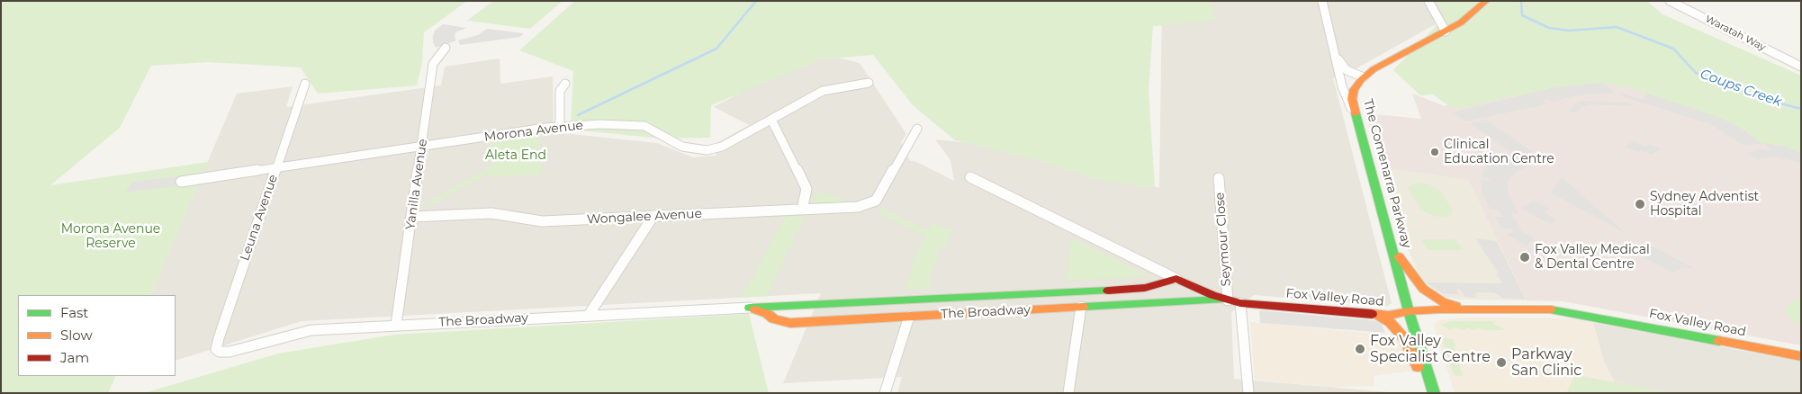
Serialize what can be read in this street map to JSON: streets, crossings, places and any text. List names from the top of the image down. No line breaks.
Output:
{"streets":{"main road":["The Comenarra Parkway","Fox Valley Road","The Broadway"],"street":["Waratah Way","Morona Avenue","Yanilla Avenue","Wongalee Avenue","Leuna Avenue","Seymour Close"]},"crossings":[["Morona Avenue","Yanilla Avenue"],["Morona Avenue","Leuna Avenue"],["The Comenarra Parkway","Fox Valley Road"],["Yanilla Avenue","Wongalee Avenue"],["Yanilla Avenue","The Broadway"],["Leuna Avenue","The Broadway"],["Seymour Close","Fox Valley Road"],["Seymour Close","The Broadway"],["Fox Valley Road","The Broadway"]],"water":["Coups Creek"],"parks":["Aleta End","Morona Avenue Reserve"],"places":["Clinical Education Centre","Sydney Adventist Hospital","Fox Valley Medical & Dental Centre","Fox Valley Specialist Centre","Parkway San Clinic"],"legend":["Fast","Slow","Jam"]}
